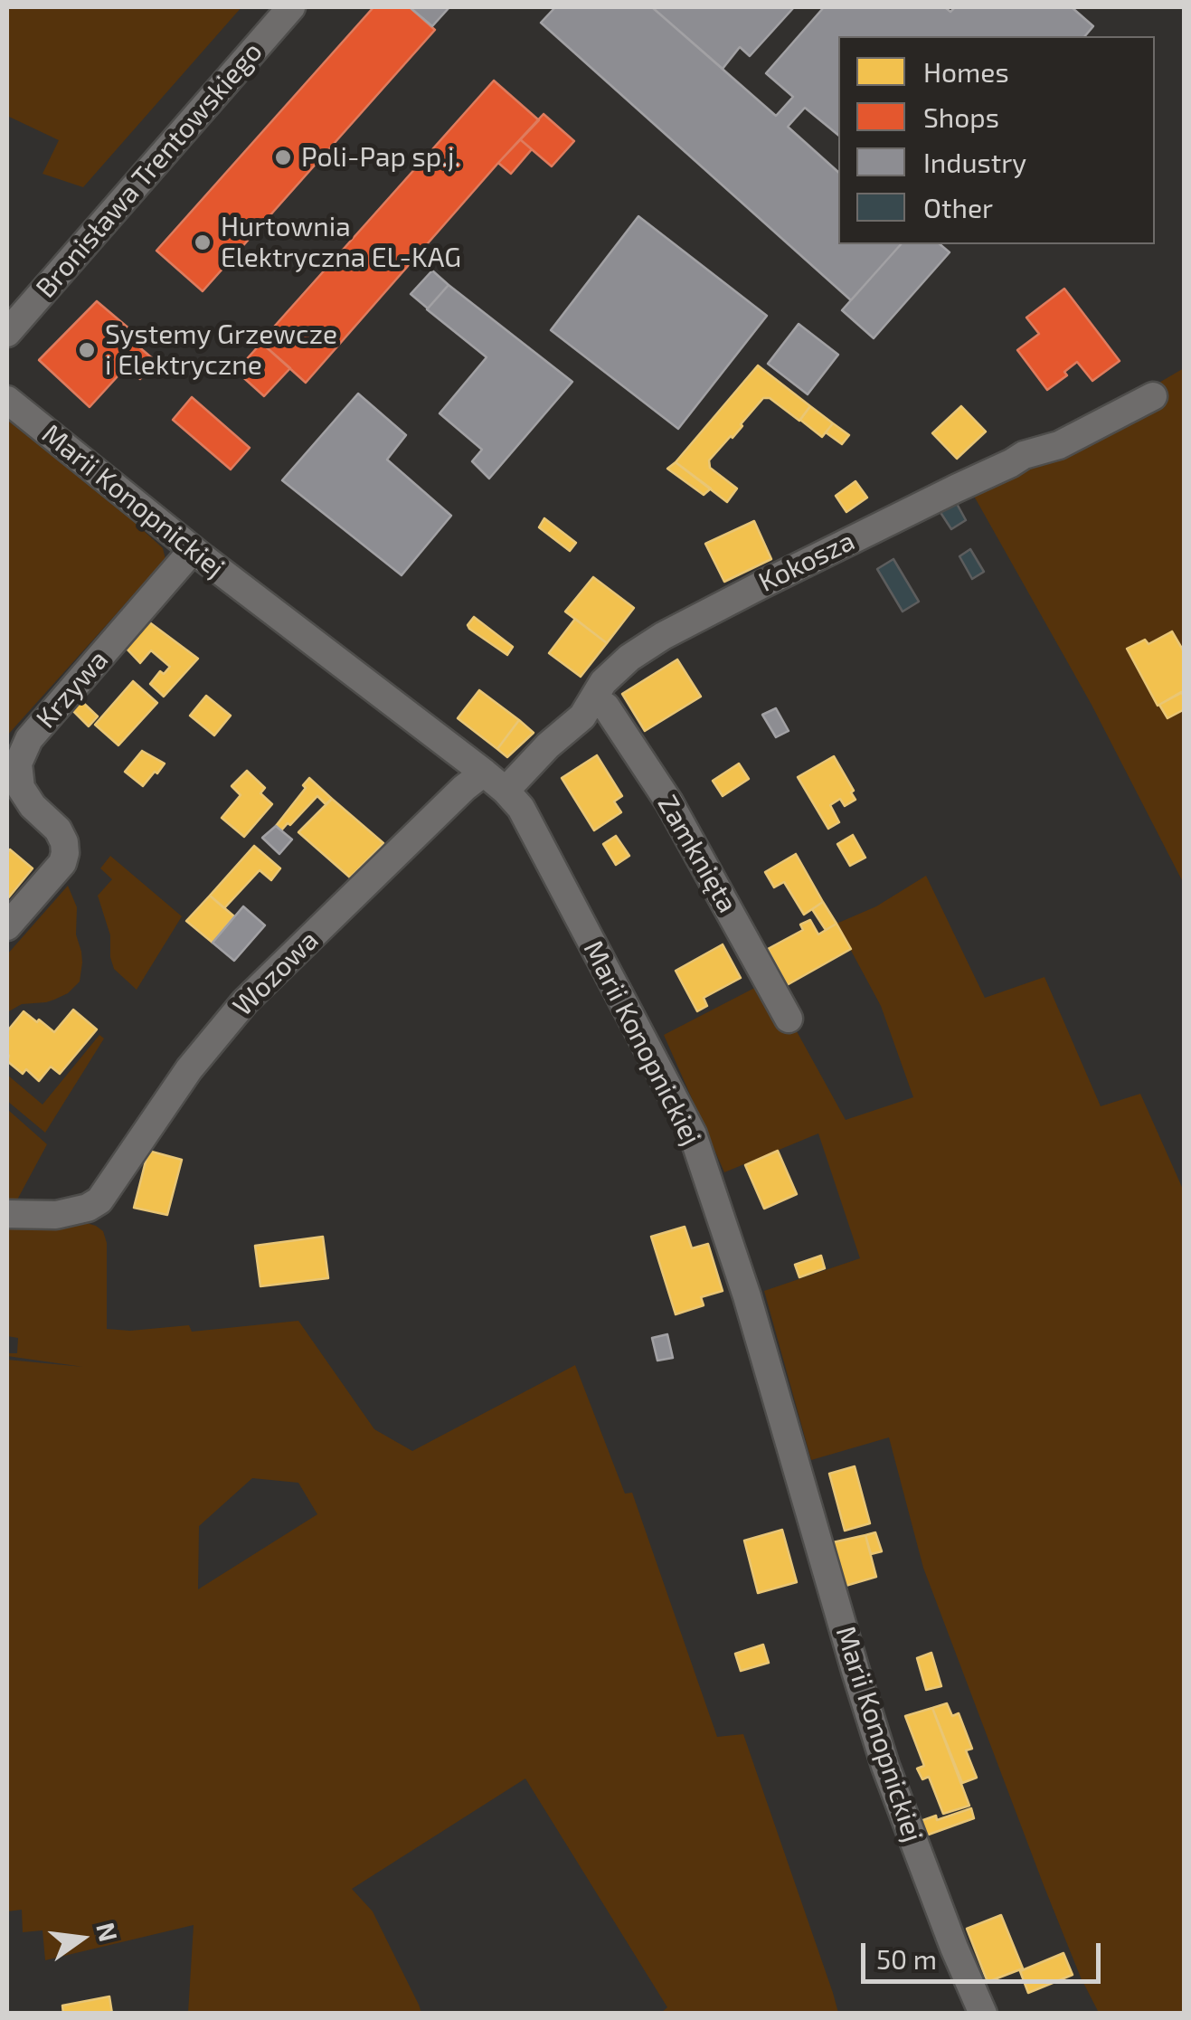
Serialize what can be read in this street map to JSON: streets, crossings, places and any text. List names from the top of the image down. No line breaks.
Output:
{"streets":{"street":["Bronisława Trentowskiego","Marii Konopnickiej","Kokosza","Krzywa","Zamknięta","Wozowa"]},"crossings":[["Marii Konopnickiej","Kokosza"],["Marii Konopnickiej","Krzywa"],["Marii Konopnickiej","Wozowa"],["Kokosza","Zamknięta"],["Kokosza","Wozowa"]],"places":["Poli-Pap sp.j.","Hurtownia Elektryczna EL-KAG","Systemy Grzewcze i Elektryczne"],"legend":["Homes","Shops","Industry","Other"],"scale_bar":"50 m","north":"right"}
